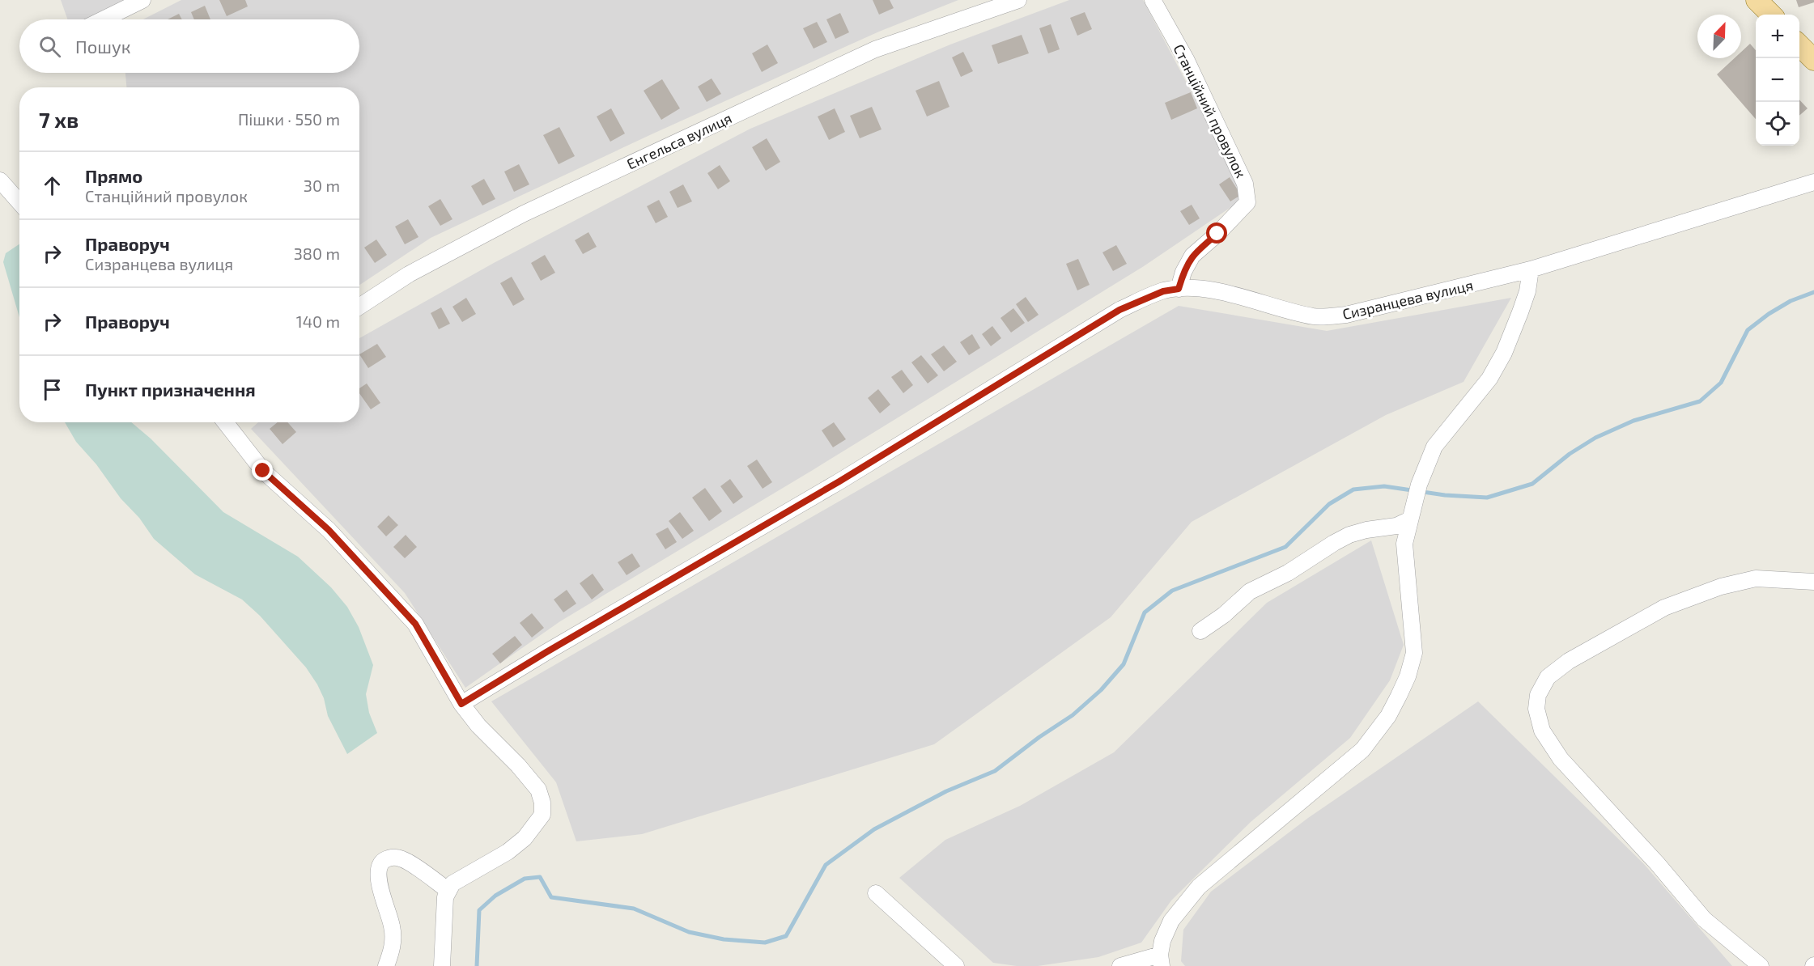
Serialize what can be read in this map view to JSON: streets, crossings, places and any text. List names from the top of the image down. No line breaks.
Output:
{"streets":{"street":["Станційний провулок","Енгельса вулиця","Сизранцева вулиця"]},"crossings":[["Станційний провулок","Сизранцева вулиця"]],"north":"top right","page":{"map_buttons":["+","−"],"search":"Пошук","heading":["7 хв","Пішки · 550 m"],"list":[["Прямо","Станційний провулок","30 m"],["Праворуч","Сизранцева вулиця","380 m"],["Праворуч","140 m"],"Пункт призначення"]}}
